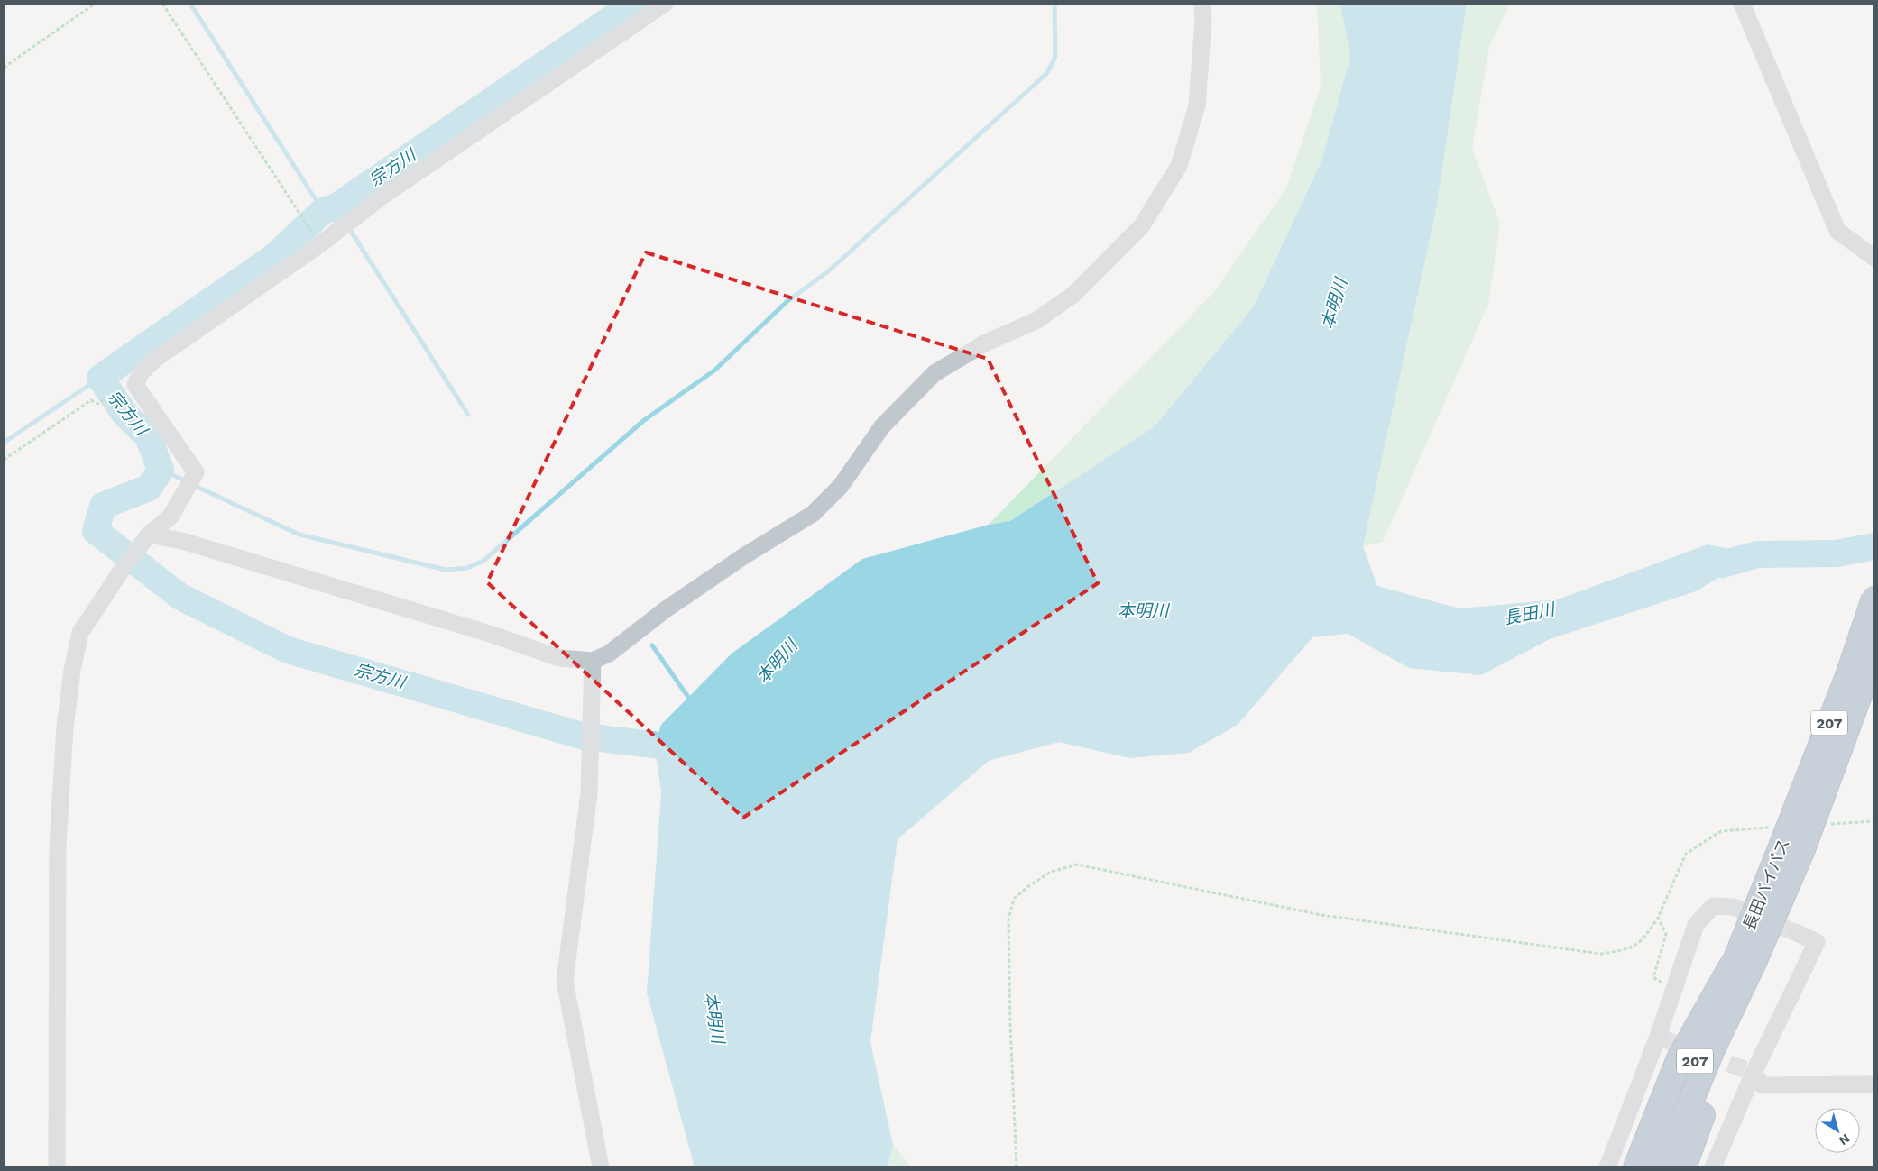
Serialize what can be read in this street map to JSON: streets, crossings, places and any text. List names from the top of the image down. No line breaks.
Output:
{"streets":{"highway":["207","長田バイパス"]},"water":["宗方川","本明川","長田川"],"north":"bottom right"}
